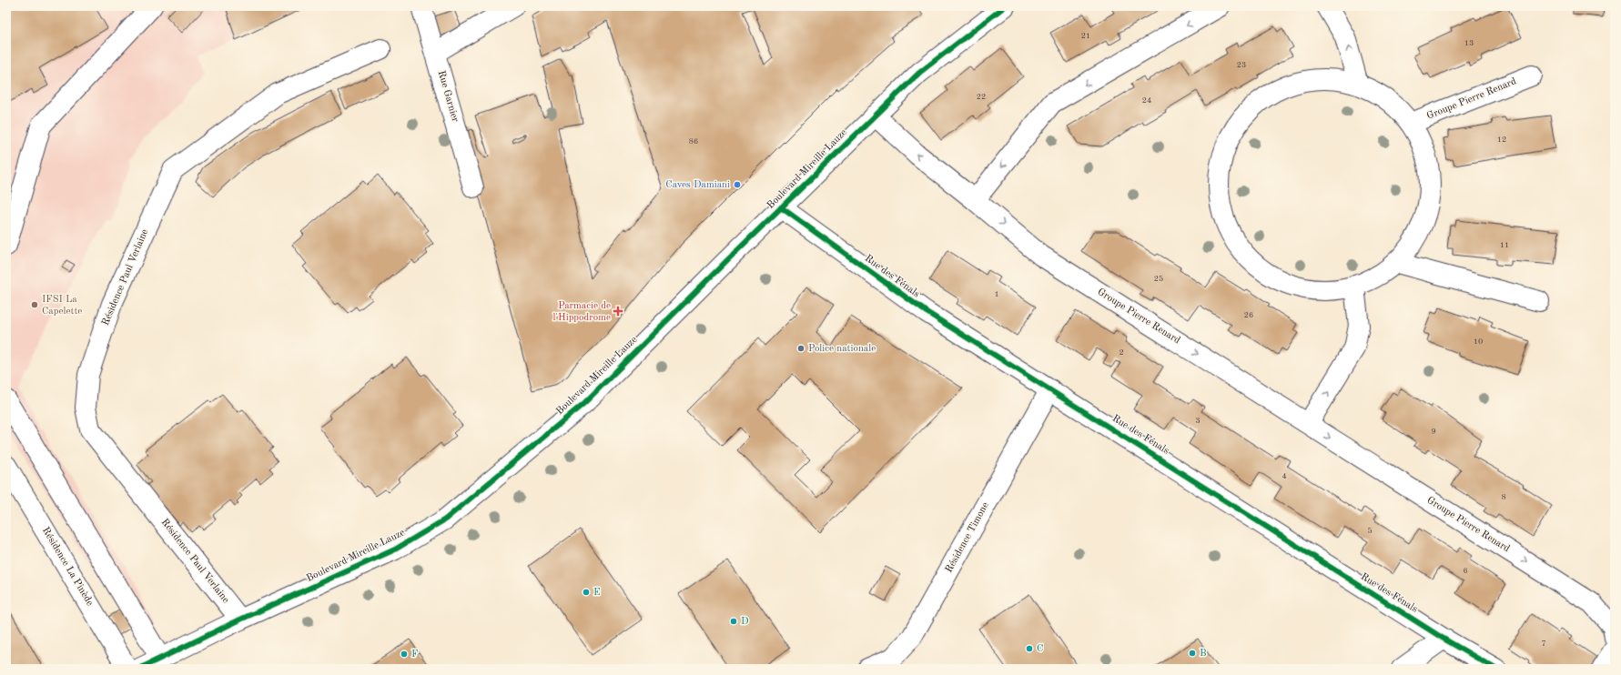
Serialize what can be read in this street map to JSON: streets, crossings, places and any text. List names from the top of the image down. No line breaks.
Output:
{"streets":{"street":["Rue Garnier","Groupe Pierre Renard","Boulevard Mireille Lauze","Rue des Fénals","Résidence Paul Verlaine","Résidence Timone","Résidence La Pinède"]},"crossings":[["Groupe Pierre Renard","Boulevard Mireille Lauze"],["Boulevard Mireille Lauze","Rue des Fénals"],["Boulevard Mireille Lauze","Résidence Paul Verlaine"],["Rue des Fénals","Résidence Timone"]],"places":{"other":["Caves Damiani","IFSI La Capelette","Police nationale","E","D","C","B","F"],"health":["Parmacie de l'Hippodrome"]},"house_numbers":["21","13","23","22","24","12","86","11","25","1","26","10","2","3","9","4","8","5","6","7"]}
